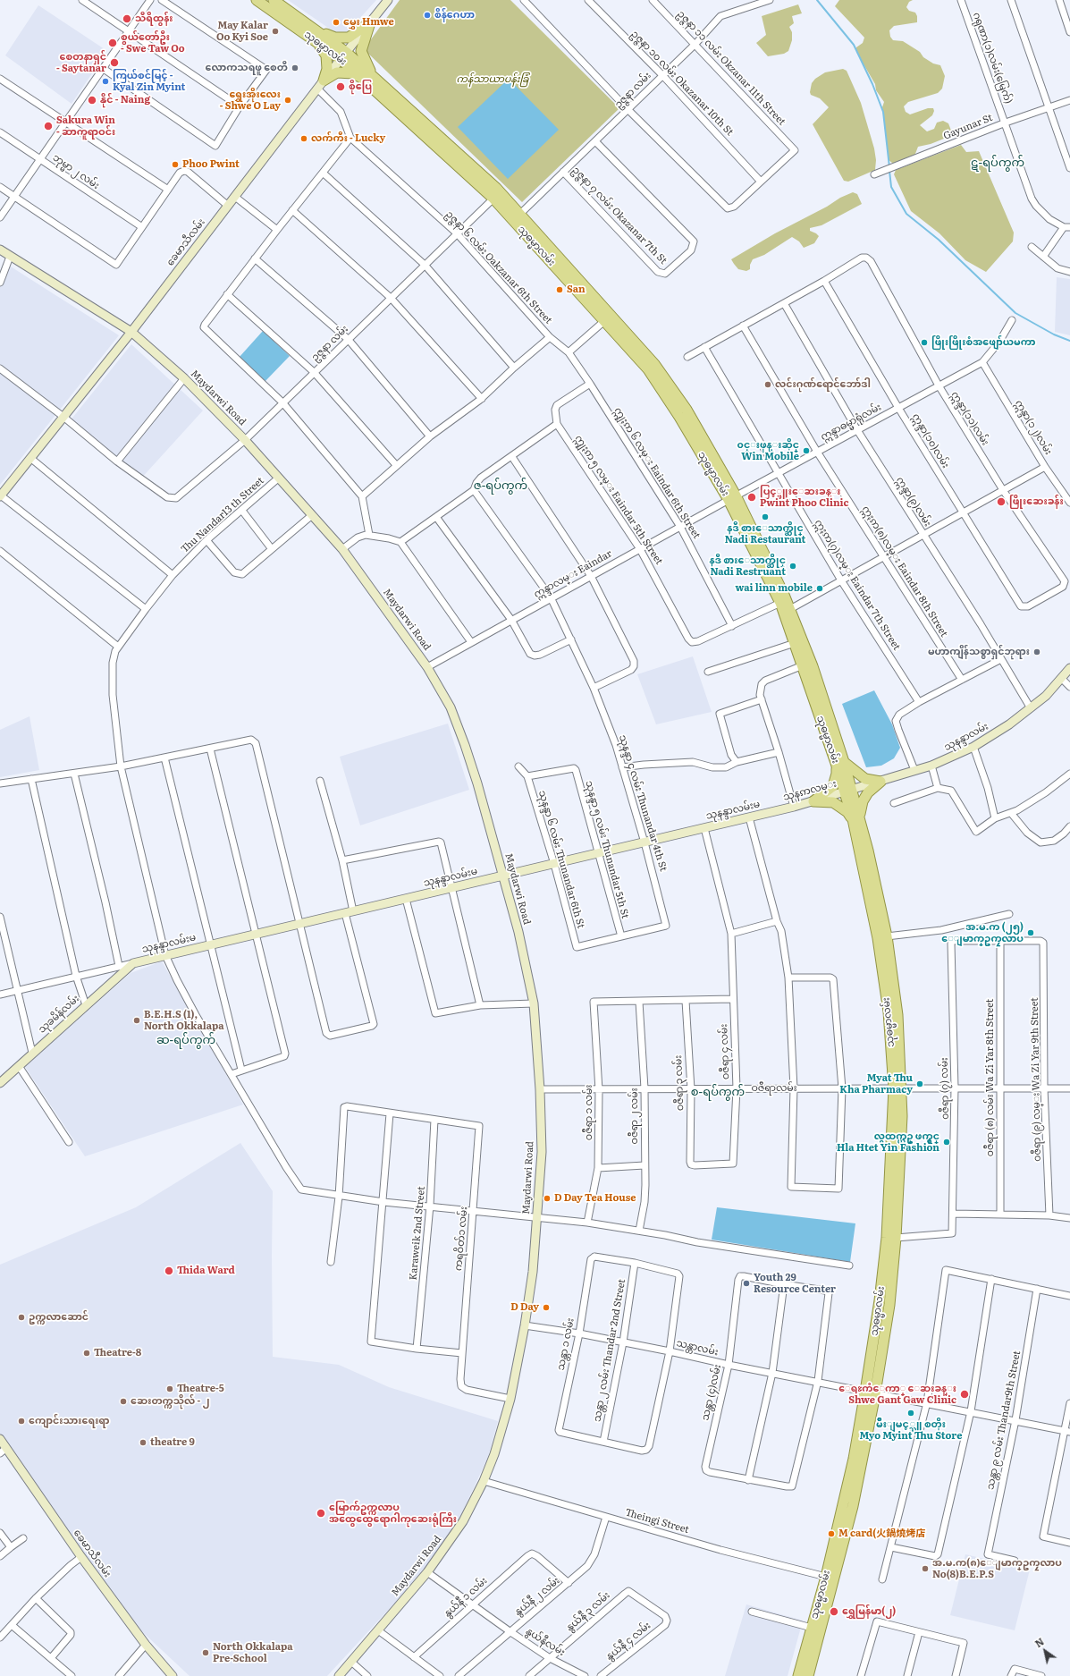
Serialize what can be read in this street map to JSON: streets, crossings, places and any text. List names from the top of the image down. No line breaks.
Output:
{"streets":{"main road":["သုဓမ္မာလမ်း"],"street":["ဂရုဏာ(၁)လမ်း(မြေက်)","ဥဇ္ဇနာ ၁၁ လမ်း Okzanar 11th Street","ဥဇ္ဇနာ ၁၀ လမ်း Okazanar 10th St","ဥဇ္ဇနာ လမ်း","Gayunar St","ဘုမ္မာ ၂ လမ်း","ဥဇ္ဇနာ ၇ လမ်း Okazanar 7th St","ခေမာသီလမ်း","ဥဇ္ဇနာ ၆ လမ်း Oakzanar 6th Street","Maydarwi Road","ဣန္ဒာ(၁၁)လမ်း","ဣန္ဒာဓမ္မာရုံလမ်း","ဣန္ဒာ(၁၂)လမ်း","ဣန္ဒာ(၁၀)လမ်း","ဣျႏၵာ ၆ လမ္း Eaindar 6th Street","ဣျႏၵာ ၅ လမ္း Eaindar 5th Street","ဣန္ဒာ(၉)လမ်း","Thu Nandar13 th Street","ဣႏၵာ(၈)လမ္း Eaindar 8th Street","ဣန္ဒာလမ္း Eaindar","ဣႏၵာ(၇)လမ္း Eaindar 7th Street","သုနန္ဒာလမ်း","သုနၵာလမ္း","သုနန္ဒာ ၄ လမ်း Thunandar 4th St","သုနန္ဒာလမ်းမ","သုနန္ဒာ ၅ လမ်း Thunandar 5th St","သုနန္ဒာ ၆ လမ်း Thunandar 6th St","သုခမိန်လမ်း","ဝဇီရာ ၄ လမ်း","၀ဇီရာ (၈) လမ်း Wa Zi Yar 8th Street","၀ဇီရာ (၉) လမ္း Wa Zi Yar 9th Street","ဝဇီရာ ၃ လမ်း","ဝဇီရာလမ်း","၀ဇီရာ (၇) လမ်း","ဝဇီရာ ၁ လမ်း","ဝဇီရာ ၂ လမ်း","Karaweik 2nd Street","ကရဝိတ်၁ လမ်း","သန္တာ ၁ လမ်း","သန္တာလမ်း","သန္တာ ၂ လမ်း Thandar 2nd Street","သန္တာ (၄)လမ်း","သန္တာ ၉ လမ်း Thandar9th Street","Theingi Street","နွယ်နီ ၂ လမ်း","နွယ်နီ ၁ လမ်း","နွယ်နီ ၃ လမ်း","နွယ်နီ ၄ လမ်း","နွယ်နီလမ်း"]},"crossings":[["သုဓမ္မာလမ်း","ဥဇ္ဇနာ လမ်း"],["သုဓမ္မာလမ်း","ခေမာသီလမ်း"],["သုဓမ္မာလမ်း","ဣန္ဒာဓမ္မာရုံလမ်း"],["သုဓမ္မာလမ်း","ဣန္ဒာလမ္း Eaindar"],["သုဓမ္မာလမ်း","သုနန္ဒာလမ်း"],["သုဓမ္မာလမ်း","သုနၵာလမ္း"],["သုဓမ္မာလမ်း","ဝဇီရာလမ်း"],["သုဓမ္မာလမ်း","၀ဇီရာ (၇) လမ်း"],["သုဓမ္မာလမ်း","သန္တာလမ်း"],["သုဓမ္မာလမ်း","Theingi Street"],["ဂရုဏာ(၁)လမ်း(မြေက်)","Gayunar St"],["ဥဇ္ဇနာ ၁၁ လမ်း Okzanar 11th Street","ဥဇ္ဇနာ ၁၀ လမ်း Okazanar 10th St"],["ဥဇ္ဇနာ ၁၁ လမ်း Okzanar 11th Street","ဥဇ္ဇနာ လမ်း"],["ဥဇ္ဇနာ ၁၀ လမ်း Okazanar 10th St","ဥဇ္ဇနာ လမ်း"],["ဥဇ္ဇနာ လမ်း","ဥဇ္ဇနာ ၇ လမ်း Okazanar 7th St"],["ဥဇ္ဇနာ လမ်း","ဥဇ္ဇနာ ၆ လမ်း Oakzanar 6th Street"],["ဥဇ္ဇနာ လမ်း","Maydarwi Road"],["ခေမာသီလမ်း","Maydarwi Road"],["ဥဇ္ဇနာ ၆ လမ်း Oakzanar 6th Street","ဣျႏၵာ ၆ လမ္း Eaindar 6th Street"],["Maydarwi Road","Thu Nandar13 th Street"],["Maydarwi Road","ဣန္ဒာလမ္း Eaindar"],["Maydarwi Road","သုနန္ဒာလမ်းမ"],["Maydarwi Road","ဝဇီရာလမ်း"],["Maydarwi Road","ကရဝိတ်၁ လမ်း"],["Maydarwi Road","သန္တာလမ်း"],["Maydarwi Road","Theingi Street"],["Maydarwi Road","နွယ်နီလမ်း"],["ဣန္ဒာ(၁၁)လမ်း","ဣန္ဒာဓမ္မာရုံလမ်း"],["ဣန္ဒာ(၁၁)လမ်း","ဣန္ဒာ(၁၀)လမ်း"],["ဣန္ဒာဓမ္မာရုံလမ်း","ဣန္ဒာ(၁၂)လမ်း"],["ဣန္ဒာဓမ္မာရုံလမ်း","ဣန္ဒာ(၁၀)လမ်း"],["ဣန္ဒာဓမ္မာရုံလမ်း","ဣန္ဒာ(၉)လမ်း"],["ဣန္ဒာဓမ္မာရုံလမ်း","ဣႏၵာ(၈)လမ္း Eaindar 8th Street"],["ဣန္ဒာဓမ္မာရုံလမ်း","ဣန္ဒာလမ္း Eaindar"],["ဣန္ဒာဓမ္မာရုံလမ်း","ဣႏၵာ(၇)လမ္း Eaindar 7th Street"],["ဣျႏၵာ ၆ လမ္း Eaindar 6th Street","ဣျႏၵာ ၅ လမ္း Eaindar 5th Street"],["ဣျႏၵာ ၆ လမ္း Eaindar 6th Street","ဣန္ဒာလမ္း Eaindar"],["ဣျႏၵာ ၅ လမ္း Eaindar 5th Street","ဣန္ဒာလမ္း Eaindar"],["ဣန္ဒာ(၉)လမ်း","သုနန္ဒာလမ်း"],["Thu Nandar13 th Street","သုနန္ဒာလမ်းမ"],["Thu Nandar13 th Street","ဝဇီရာ ၁ လမ်း"],["Thu Nandar13 th Street","ဝဇီရာ ၂ လမ်း"],["Thu Nandar13 th Street","Karaweik 2nd Street"],["Thu Nandar13 th Street","ကရဝိတ်၁ လမ်း"],["ဣန္ဒာလမ္း Eaindar","သုနန္ဒာ ၄ လမ်း Thunandar 4th St"],["သုနန္ဒာလမ်း","သုနၵာလမ္း"],["သုနၵာလမ္း","သုနန္ဒာလမ်းမ"],["သုနန္ဒာ ၄ လမ်း Thunandar 4th St","သုနန္ဒာလမ်းမ"],["သုနန္ဒာ ၄ လမ်း Thunandar 4th St","သုနန္ဒာ ၅ လမ်း Thunandar 5th St"],["သုနန္ဒာ ၄ လမ်း Thunandar 4th St","သုနန္ဒာ ၆ လမ်း Thunandar 6th St"],["သုနန္ဒာလမ်းမ","သုနန္ဒာ ၅ လမ်း Thunandar 5th St"],["သုနန္ဒာလမ်းမ","သုနန္ဒာ ၆ လမ်း Thunandar 6th St"],["သုနန္ဒာလမ်းမ","သုခမိန်လမ်း"],["သုနန္ဒာလမ်းမ","ဝဇီရာ ၄ လမ်း"],["သုနန္ဒာ ၅ လမ်း Thunandar 5th St","သုနန္ဒာ ၆ လမ်း Thunandar 6th St"],["ဝဇီရာ ၄ လမ်း","ဝဇီရာ ၃ လမ်း"],["ဝဇီရာ ၄ လမ်း","ဝဇီရာလမ်း"],["၀ဇီရာ (၈) လမ်း Wa Zi Yar 8th Street","၀ဇီရာ (၉) လမ္း Wa Zi Yar 9th Street"],["၀ဇီရာ (၈) လမ်း Wa Zi Yar 8th Street","ဝဇီရာလမ်း"],["၀ဇီရာ (၈) လမ်း Wa Zi Yar 8th Street","၀ဇီရာ (၇) လမ်း"],["၀ဇီရာ (၉) လမ္း Wa Zi Yar 9th Street","ဝဇီရာလမ်း"],["၀ဇီရာ (၉) လမ္း Wa Zi Yar 9th Street","၀ဇီရာ (၇) လမ်း"],["ဝဇီရာ ၃ လမ်း","ဝဇီရာလမ်း"],["ဝဇီရာလမ်း","၀ဇီရာ (၇) လမ်း"],["ဝဇီရာလမ်း","ဝဇီရာ ၁ လမ်း"],["ဝဇီရာလမ်း","ဝဇီရာ ၂ လမ်း"],["ဝဇီရာ ၁ လမ်း","ဝဇီရာ ၂ လမ်း"],["Karaweik 2nd Street","ကရဝိတ်၁ လမ်း"],["သန္တာ ၁ လမ်း","သန္တာလမ်း"],["သန္တာ ၁ လမ်း","သန္တာ ၂ လမ်း Thandar 2nd Street"],["သန္တာလမ်း","သန္တာ ၂ လမ်း Thandar 2nd Street"],["သန္တာလမ်း","သန္တာ (၄)လမ်း"],["သန္တာလမ်း","သန္တာ ၉ လမ်း Thandar9th Street"],["Theingi Street","နွယ်နီ ၂ လမ်း"],["နွယ်နီ ၂ လမ်း","နွယ်နီ ၁ လမ်း"],["နွယ်နီ ၂ လမ်း","နွယ်နီလမ်း"],["နွယ်နီ ၁ လမ်း","နွယ်နီလမ်း"],["နွယ်နီ ၃ လမ်း","နွယ်နီ ၄ လမ်း"],["နွယ်နီ ၃ လမ်း","နွယ်နီလမ်း"]],"districts":["ဋ-ရပ်ကွက်","ဇ-ရပ်ကွက်","ဆ-ရပ်ကွက်","စ-ရပ်ကွက်"],"parks":["ကန်သာယာပန်းခြံ"],"places":["စိန်ဂေဟာ","သီရိထွန်း","မွှေး Hmwe","May Kalar Oo Kyi Soe","စွယ်တော်ဦး - Swe Taw Oo","စေတနာရှင် - Saytanar","လောကသရဖူ စေတီ","ကြယ်စင်မြင့် - Kyal Zin Myint","စိုပြေ","နိုင် - Naing","ရွှေးအိုးလေး - Shwe O Lay","Sakura Win - ဆာကူရာဝင်း","လက်ကီး - Lucky","Phoo Pwint","San","ဖြိုးဖြိုးစံအဖျော်ယမကာ","လင်းဂုဏ်ရောင်ဘော်ဒါ","၀င္းဖုန္းဆိုင္ Win Mobile","ပြင့္ဖူးေဆးခန္း Pwint Phoo Clinic","ဖြိုးဆေးခန်း","နဒီ စားေသာက္ဆိုင္ Nadi Restaurant","နဒီ စားေသာက္ဆိုင္ Nadi Restruant","wai linn mobile","မဟာကျိန်သစ္စာရှင်ဘုရား","အ.မ.က (၂၅) ေျမာက္ဥကၠလာပ","B.E.H.S (1), North Okkalapa","Myat Thu Kha Pharmacy","လွထက္ယဥ္ ဖက္ရွင္ Hla Htet Yin Fashion","D Day Tea House","Thida Ward","Youth 29 Resource Center","D Day","ဥက္ကလာဆောင်","Theatre-8","Theatre-5","ေရႊကံေကာ္ ေဆးခန္း Shwe Gant Gaw Clinic","ဆေးတက္ကသိုလ် - ၂","မ်ိဳးျမင့္သူ စတိုး Myo Myint Thu Store","ကျောင်းသားရေးရာ","theatre 9","မြောက်ဥက္ကလာပ အထွေထွေရောဂါကုဆေးရုံကြီး","M card(火鍋燒烤店","အ.မ.က(၈)ေျမာက္ဥကၠလာပ No(8)B.E.P.S","ရွှေမြန်မာ(၂)","North Okkalapa Pre-School"],"north":"top left"}
